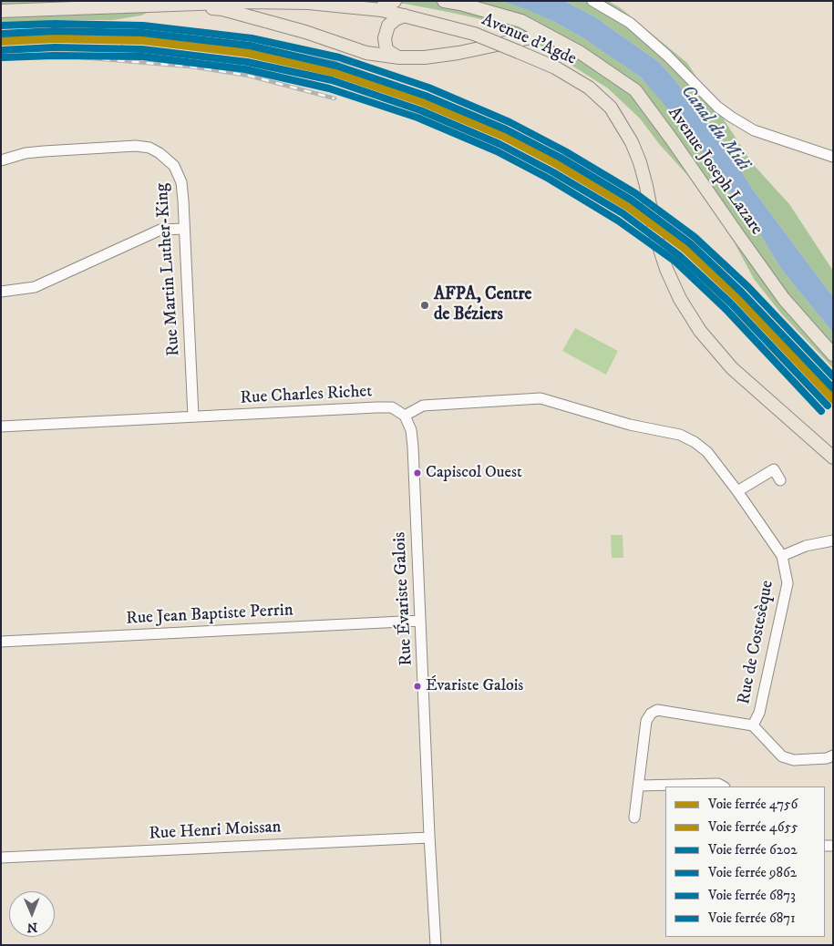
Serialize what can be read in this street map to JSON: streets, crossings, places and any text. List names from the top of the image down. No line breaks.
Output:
{"streets":{"main road":["Avenue d'Agde","Avenue Joseph Lazare"],"street":["Rue Martin Luther-King","Rue Charles Richet","Rue Évariste Galois","Rue Jean Baptiste Perrin","Rue de Costesèque","Rue Henri Moissan"]},"crossings":[["Rue Martin Luther-King","Rue Charles Richet"],["Rue Charles Richet","Rue Évariste Galois"],["Rue Charles Richet","Rue de Costesèque"],["Rue Évariste Galois","Rue Jean Baptiste Perrin"],["Rue Évariste Galois","Rue de Costesèque"],["Rue Évariste Galois","Rue Henri Moissan"]],"water":["Canal du Midi"],"places":["AFPA, Centre de Béziers","Capiscol Ouest","Évariste Galois"],"lines":["rail line 6871","rail line 9862","rail line 4756","rail line 4655","rail line 6202","rail line 6873"],"legend":["Voie ferrée 4756","Voie ferrée 4655","Voie ferrée 6202","Voie ferrée 9862","Voie ferrée 6873","Voie ferrée 6871"],"north":"bottom"}
